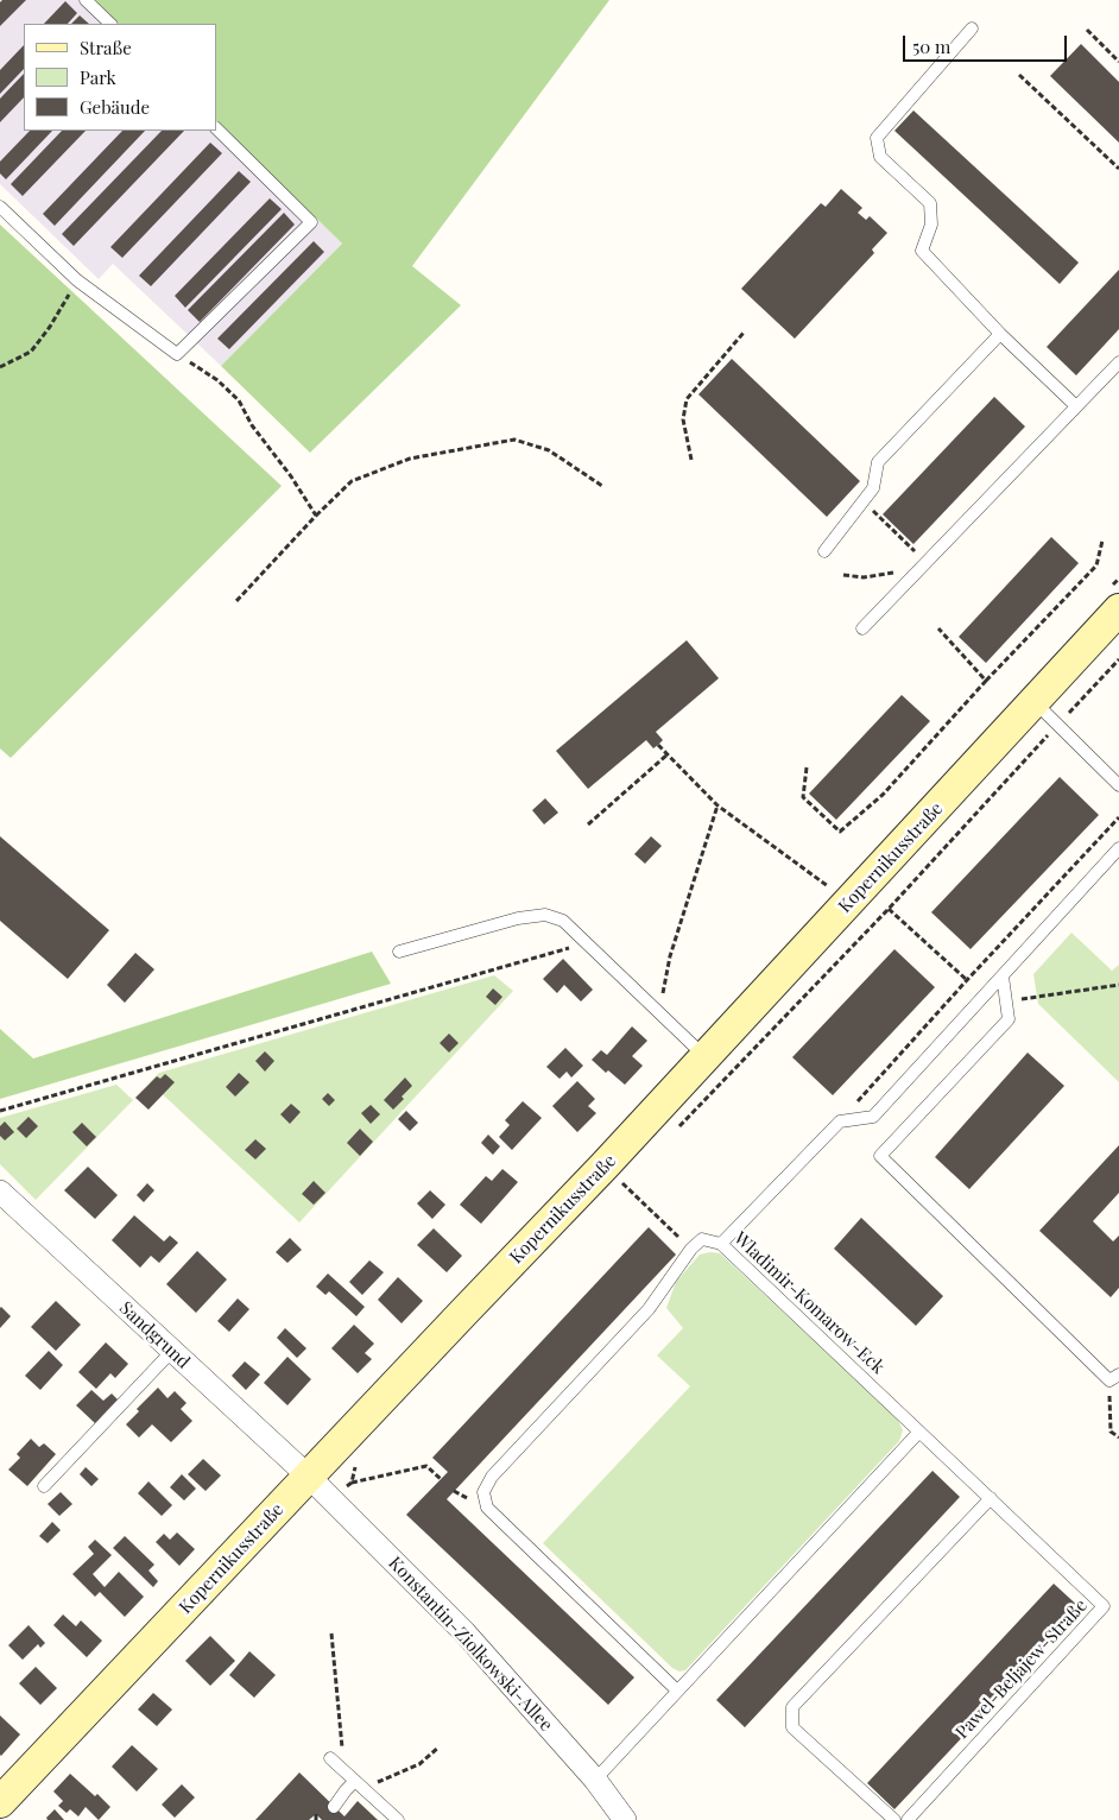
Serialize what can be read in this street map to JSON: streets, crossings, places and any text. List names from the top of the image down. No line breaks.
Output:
{"streets":{"main road":["Kopernikusstraße"],"street":["Sandgrund","Konstantin-Ziolkowski-Allee"],"lane":["Wladimir-Komarow-Eck","Pawel-Beljajew-Straße"]},"crossings":[["Kopernikusstraße","Sandgrund"],["Kopernikusstraße","Konstantin-Ziolkowski-Allee"],["Wladimir-Komarow-Eck","Pawel-Beljajew-Straße"],["Sandgrund","Konstantin-Ziolkowski-Allee"]],"legend":["Straße","Park","Gebäude"],"scale_bar":"50 m"}
